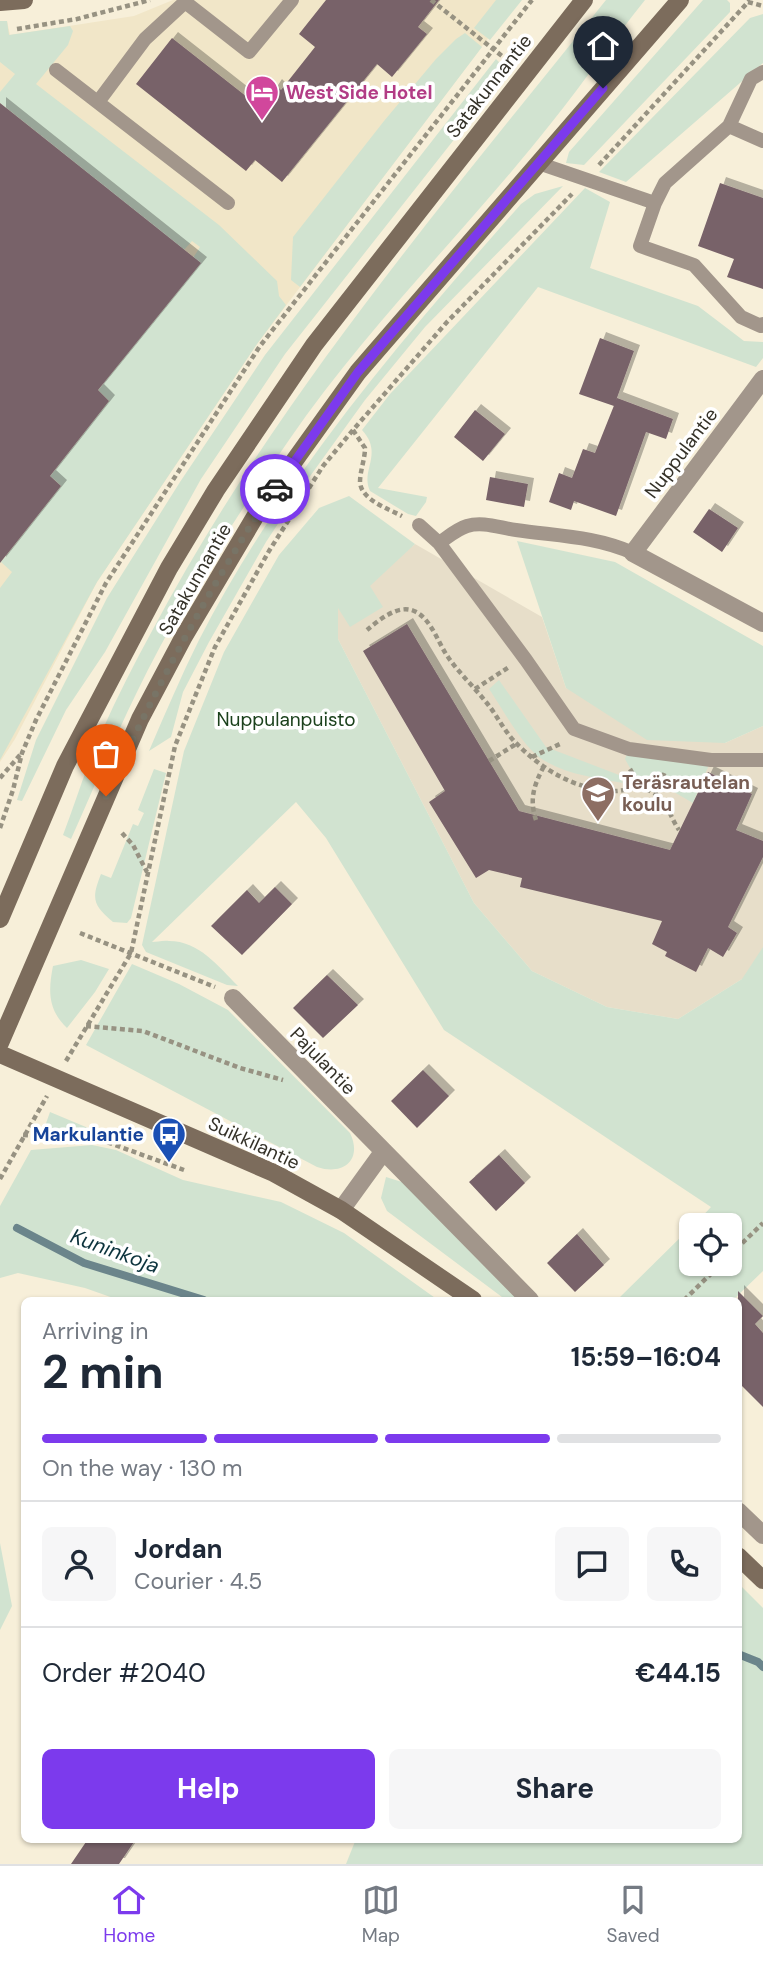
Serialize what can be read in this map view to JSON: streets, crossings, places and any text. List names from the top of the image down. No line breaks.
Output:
{"streets":{"main road":["Satakunnantie","Suikkilantie"],"street":["Nuppulantie","Pajulantie"]},"water":["Kuninkoja"],"parks":["Nuppulanpuisto"],"places":{"hotel":["West Side Hotel"],"school or university":["Teräsrautelan koulu"],"bus stop":["Markulantie"]},"page":{"heading":["2 min","Arriving in","15:59–16:04"],"panel":["Jordan","Courier · 4.5","Order #2040","€44.15"],"bar":"On the way · 130 m","buttons":["Help","Share"],"tabs":["Home","Map","Saved"]}}
